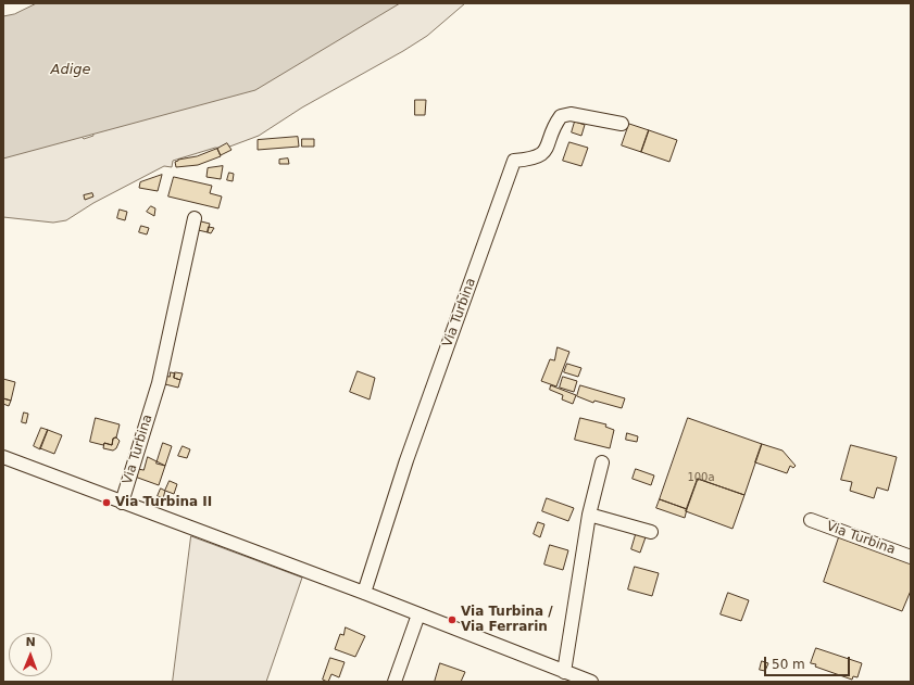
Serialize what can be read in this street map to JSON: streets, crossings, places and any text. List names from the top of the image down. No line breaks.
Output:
{"streets":{"street":["Via Turbina"]},"water":["Adige"],"places":["Via Turbina II","Via Turbina / Via Ferrarin"],"house_numbers":["100a"],"scale_bar":"50 m","north":"top"}
